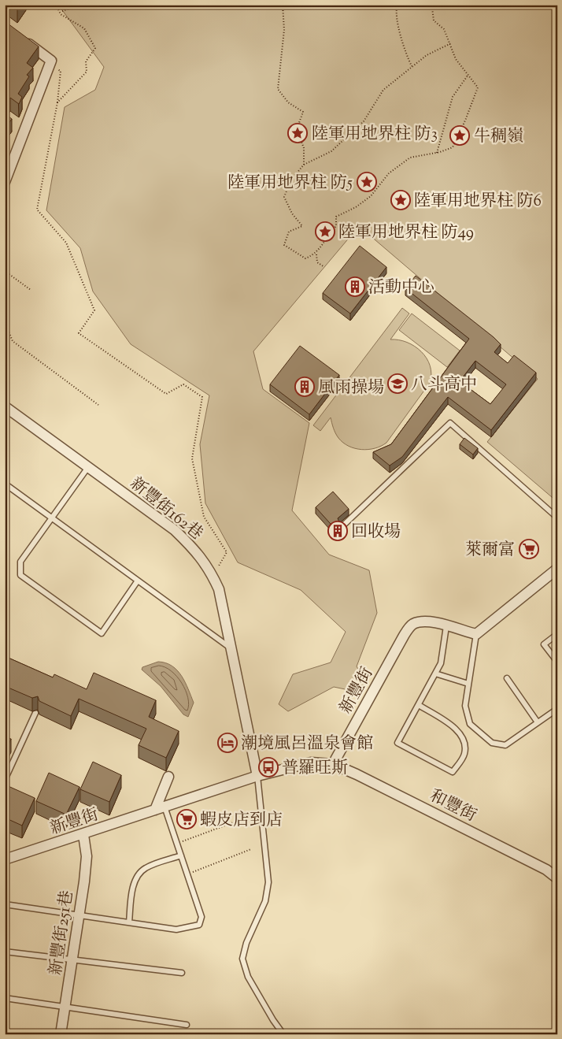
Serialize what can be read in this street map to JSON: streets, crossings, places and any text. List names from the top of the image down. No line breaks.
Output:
{"streets":{"street":["新豐街162巷","新豐街","和豐街","新豐街251巷"]},"crossings":[["新豐街162巷","新豐街"],["新豐街","和豐街"],["新豐街","新豐街251巷"]],"places":{"place":["陸軍用地界柱 防3","牛稠嶺","陸軍用地界柱 防5","陸軍用地界柱 防6","陸軍用地界柱 防49"],"building":["活動中心","風雨操場","回收場"],"school or university":["八斗高中"],"supermarket":["萊爾富","蝦皮店到店"],"hotel":["潮境風呂溫泉會館"],"bus stop":["普羅旺斯"]}}
